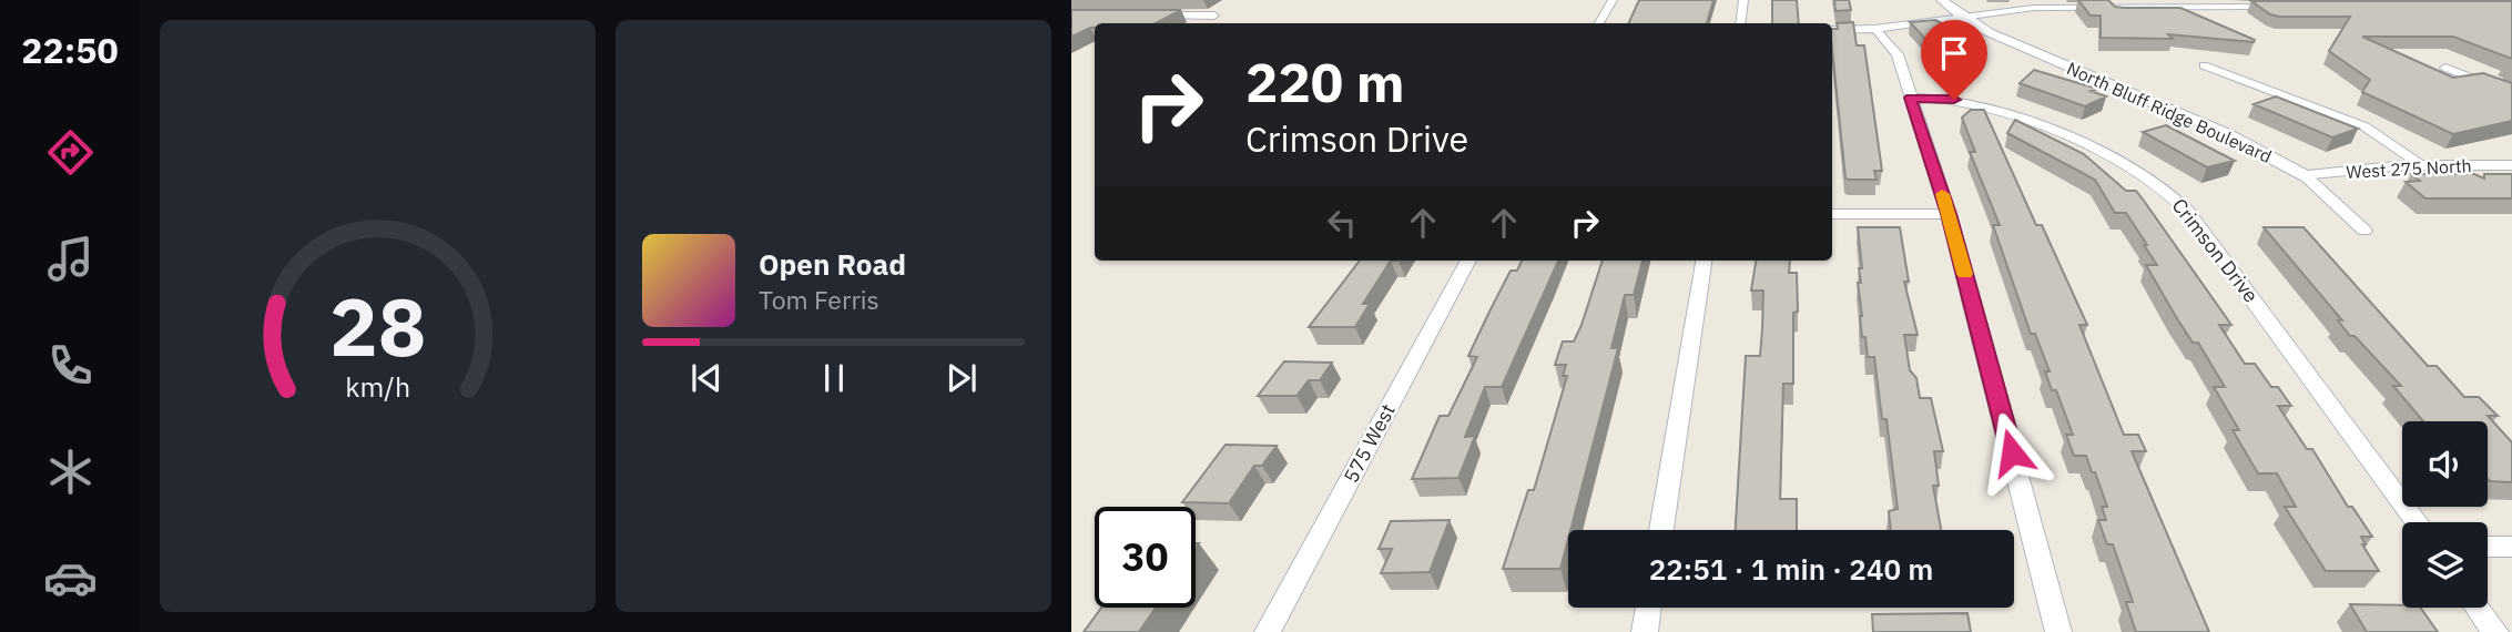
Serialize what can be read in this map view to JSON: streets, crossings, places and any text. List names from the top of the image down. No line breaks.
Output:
{"streets":{"street":["North Bluff Ridge Boulevard","West 275 North","Crimson Drive","575 West"]},"crossings":[["North Bluff Ridge Boulevard","West 275 North"]],"page":{"tabs":"22:50","turn":["220 m","Crimson Drive"],"song":["Open Road","Tom Ferris"],"limit":"30","trip":"22:51 · 1 min · 240 m","gauge":["28","km/h"]}}
